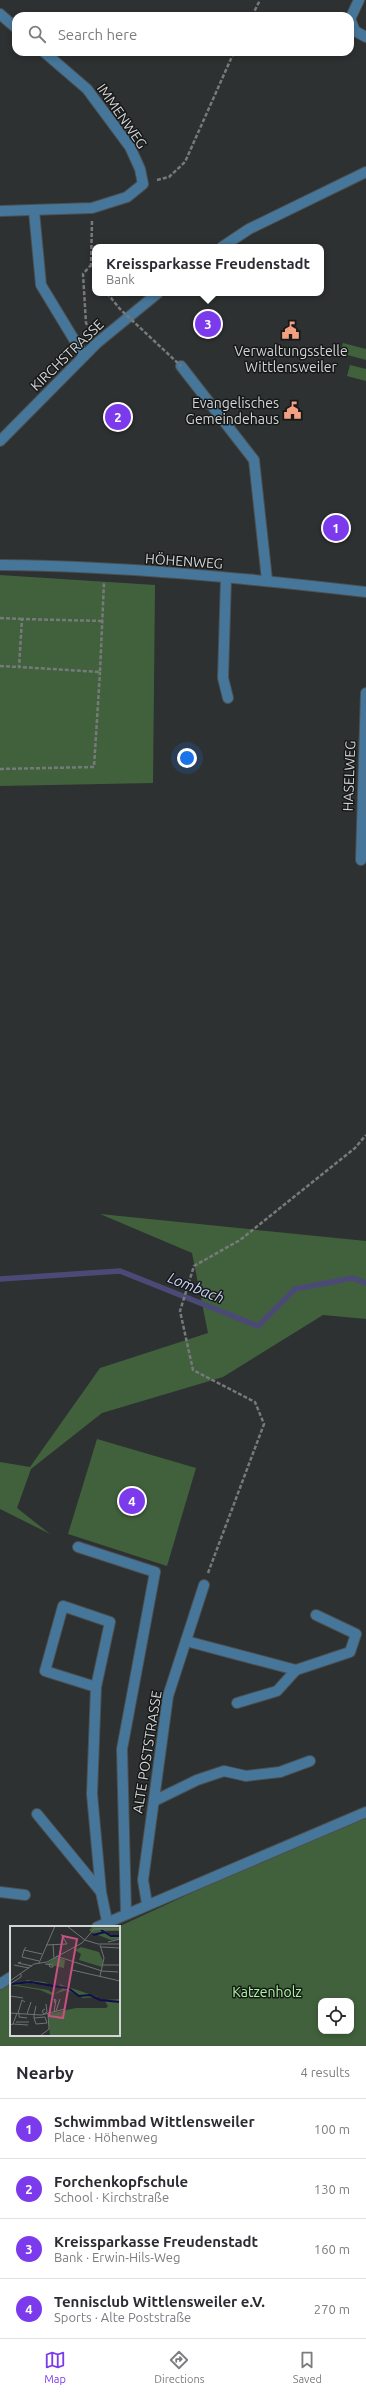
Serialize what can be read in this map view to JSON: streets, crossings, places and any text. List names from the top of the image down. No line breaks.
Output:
{"streets":{"street":["IMMENWEG","KIRCHSTRASSE","HÖHENWEG","HASELWEG","ALTE POSTSTRASSE"]},"water":["Lombach"],"parks":["Katzenholz"],"places":{"public building":["Verwaltungsstelle Wittlensweiler","Evangelisches Gemeindehaus"]},"page":{"search":"Search here","popup":["Kreissparkasse Freudenstadt","Bank"],"pins":["3","2","1","4"],"heading":["Nearby","4 results"],"list":[{"mark":"1","name":"Schwimmbad Wittlensweiler","note":"Place · Höhenweg","value":"100 m"},{"mark":"2","name":"Forchenkopfschule","note":"School · Kirchstraße","value":"130 m"},{"mark":"3","name":"Kreissparkasse Freudenstadt","note":"Bank · Erwin-Hils-Weg","value":"160 m"},{"mark":"4","name":"Tennisclub Wittlensweiler e.V.","note":"Sports · Alte Poststraße","value":"270 m"}],"nav":["Map","Directions","Saved"]}}
